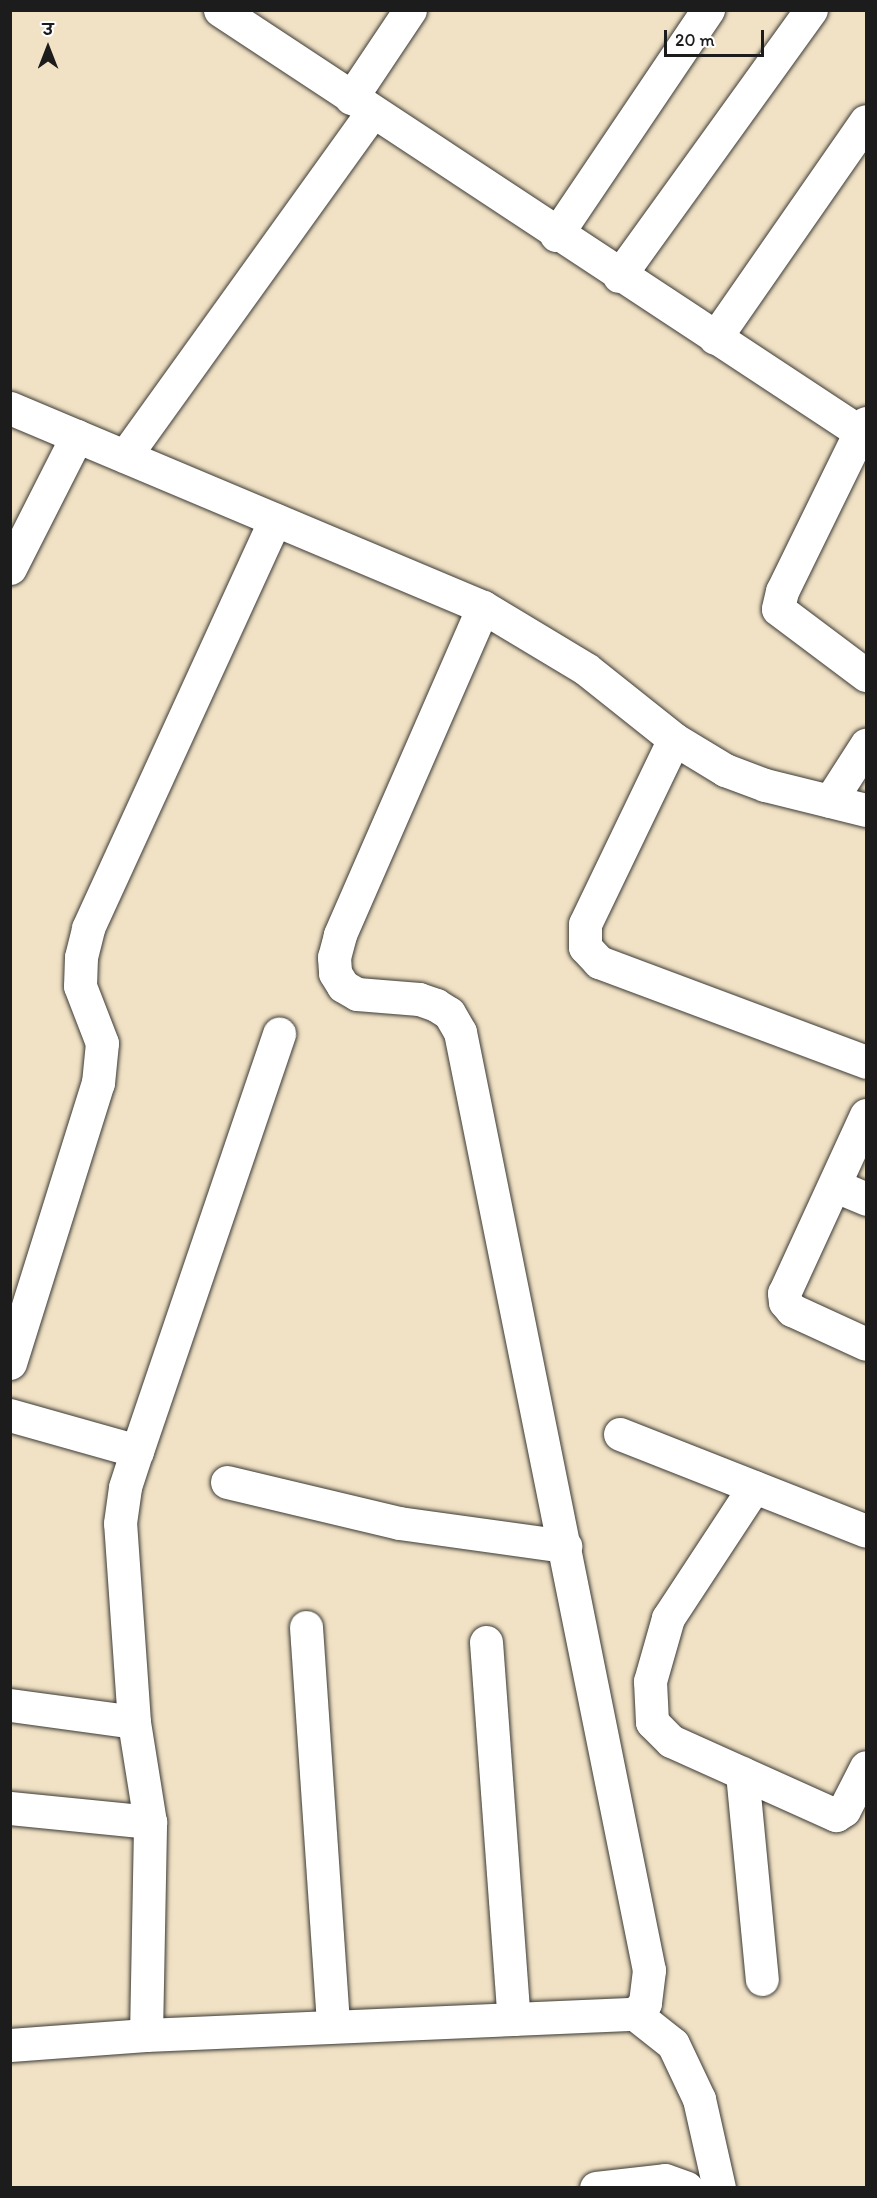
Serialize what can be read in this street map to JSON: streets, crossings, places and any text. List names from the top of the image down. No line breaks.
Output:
{"scale_bar":"20 m","north":"top"}
